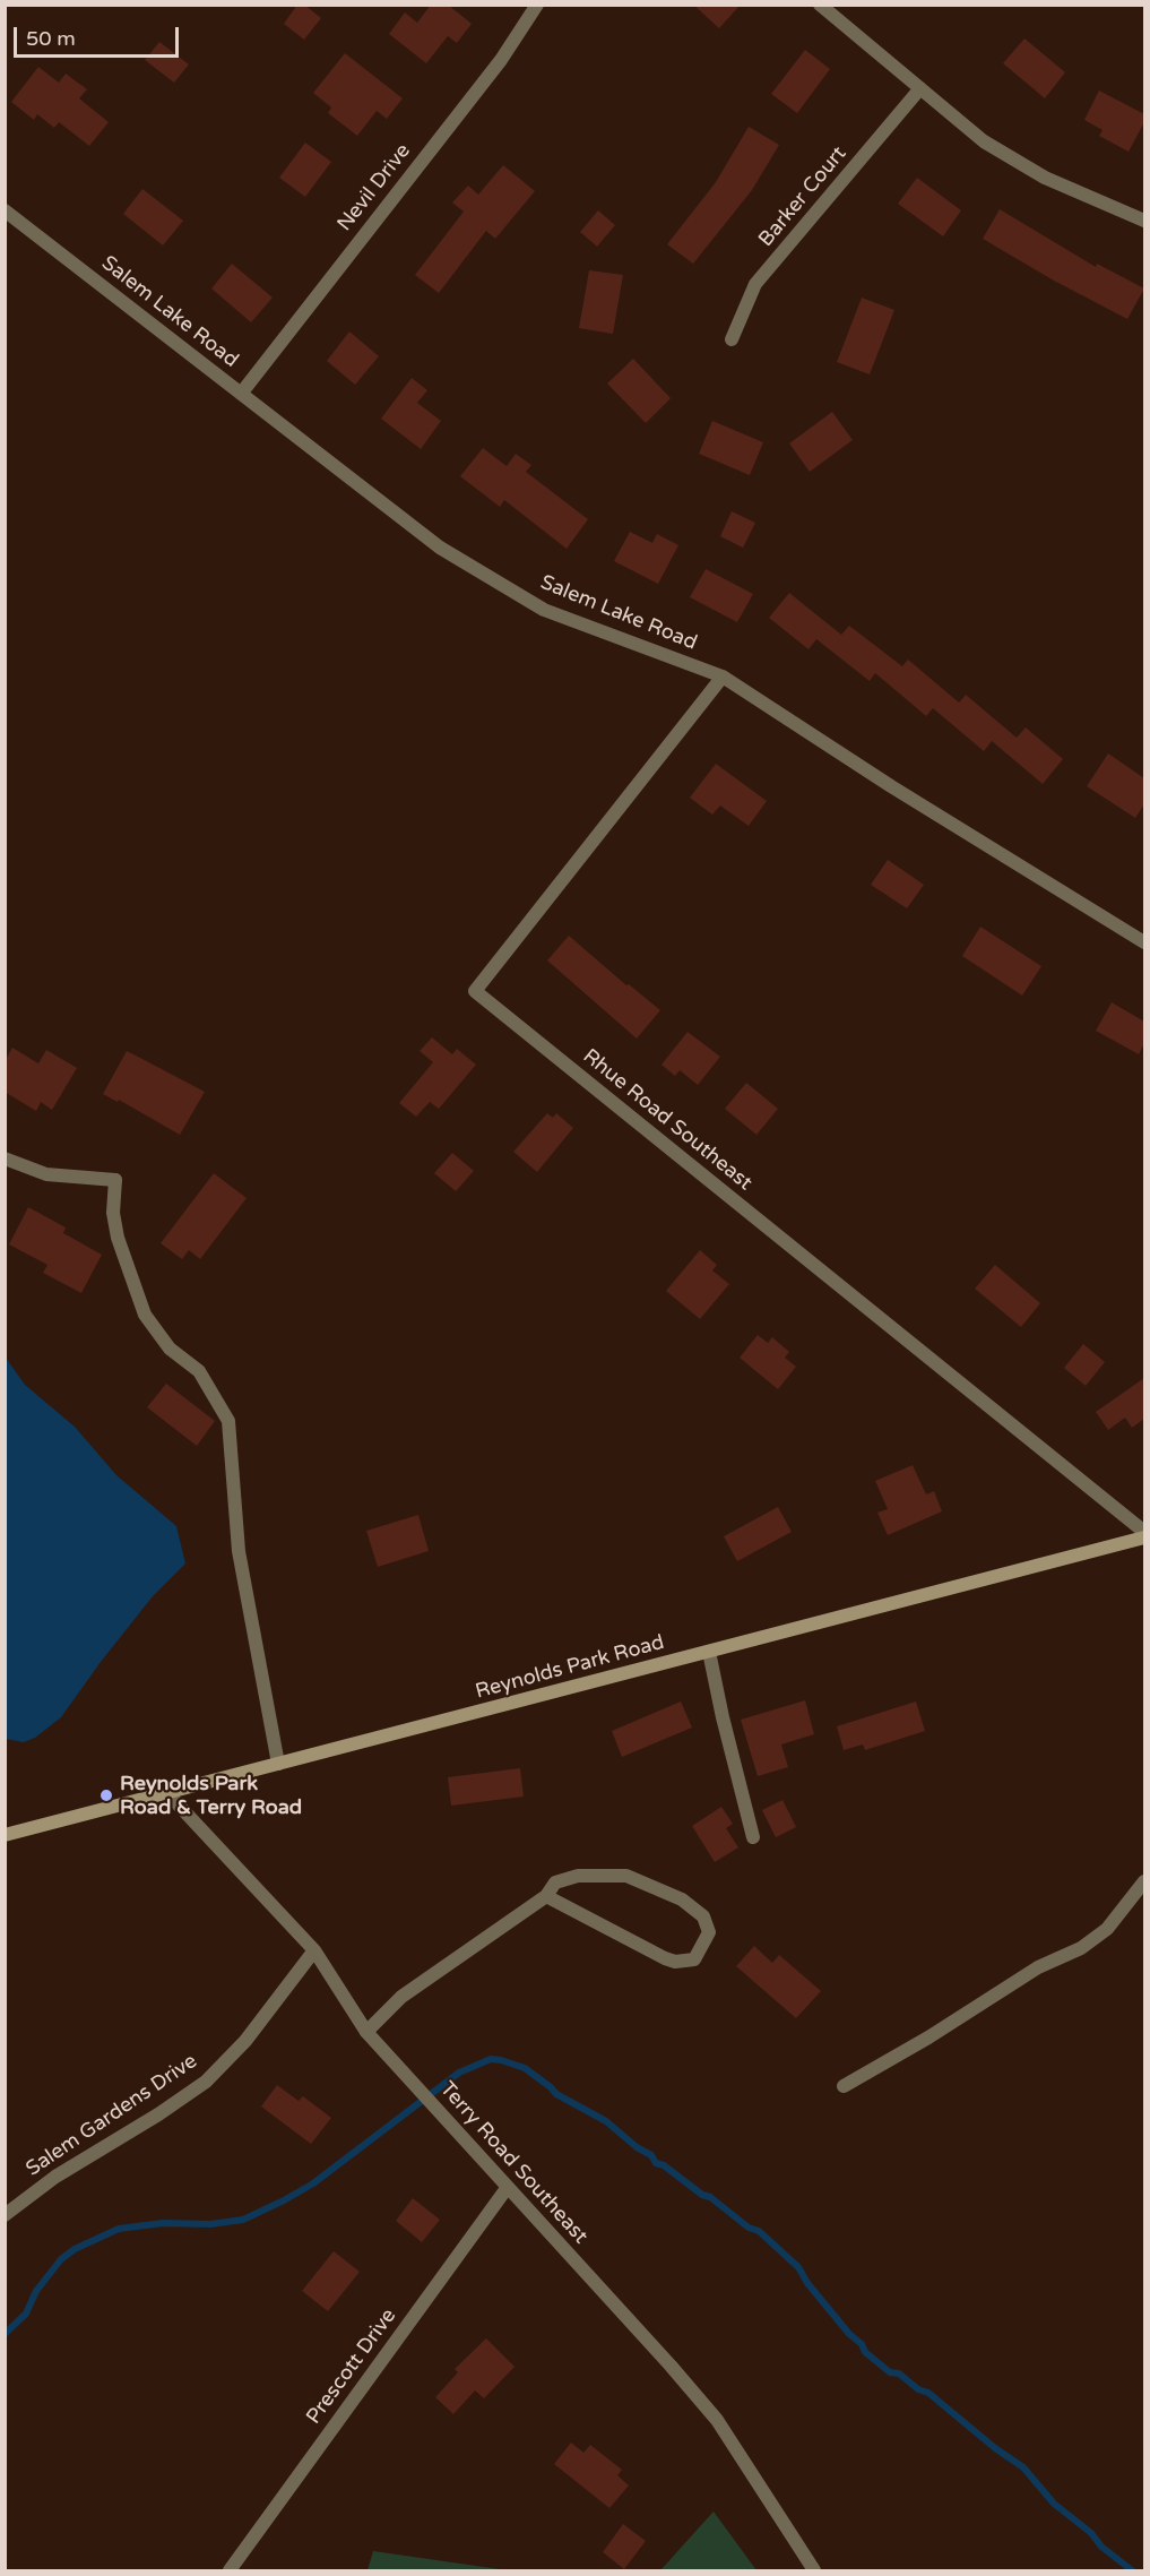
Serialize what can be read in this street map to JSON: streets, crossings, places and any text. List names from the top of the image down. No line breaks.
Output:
{"streets":{"main road":["Reynolds Park Road"],"street":["Nevil Drive","Barker Court","Salem Lake Road","Rhue Road Southeast","Salem Gardens Drive","Terry Road Southeast","Prescott Drive"]},"crossings":[["Nevil Drive","Salem Lake Road"],["Salem Lake Road","Rhue Road Southeast"],["Reynolds Park Road","Terry Road Southeast"],["Salem Gardens Drive","Terry Road Southeast"],["Terry Road Southeast","Prescott Drive"]],"places":["Reynolds Park Road & Terry Road"],"scale_bar":"50 m"}
